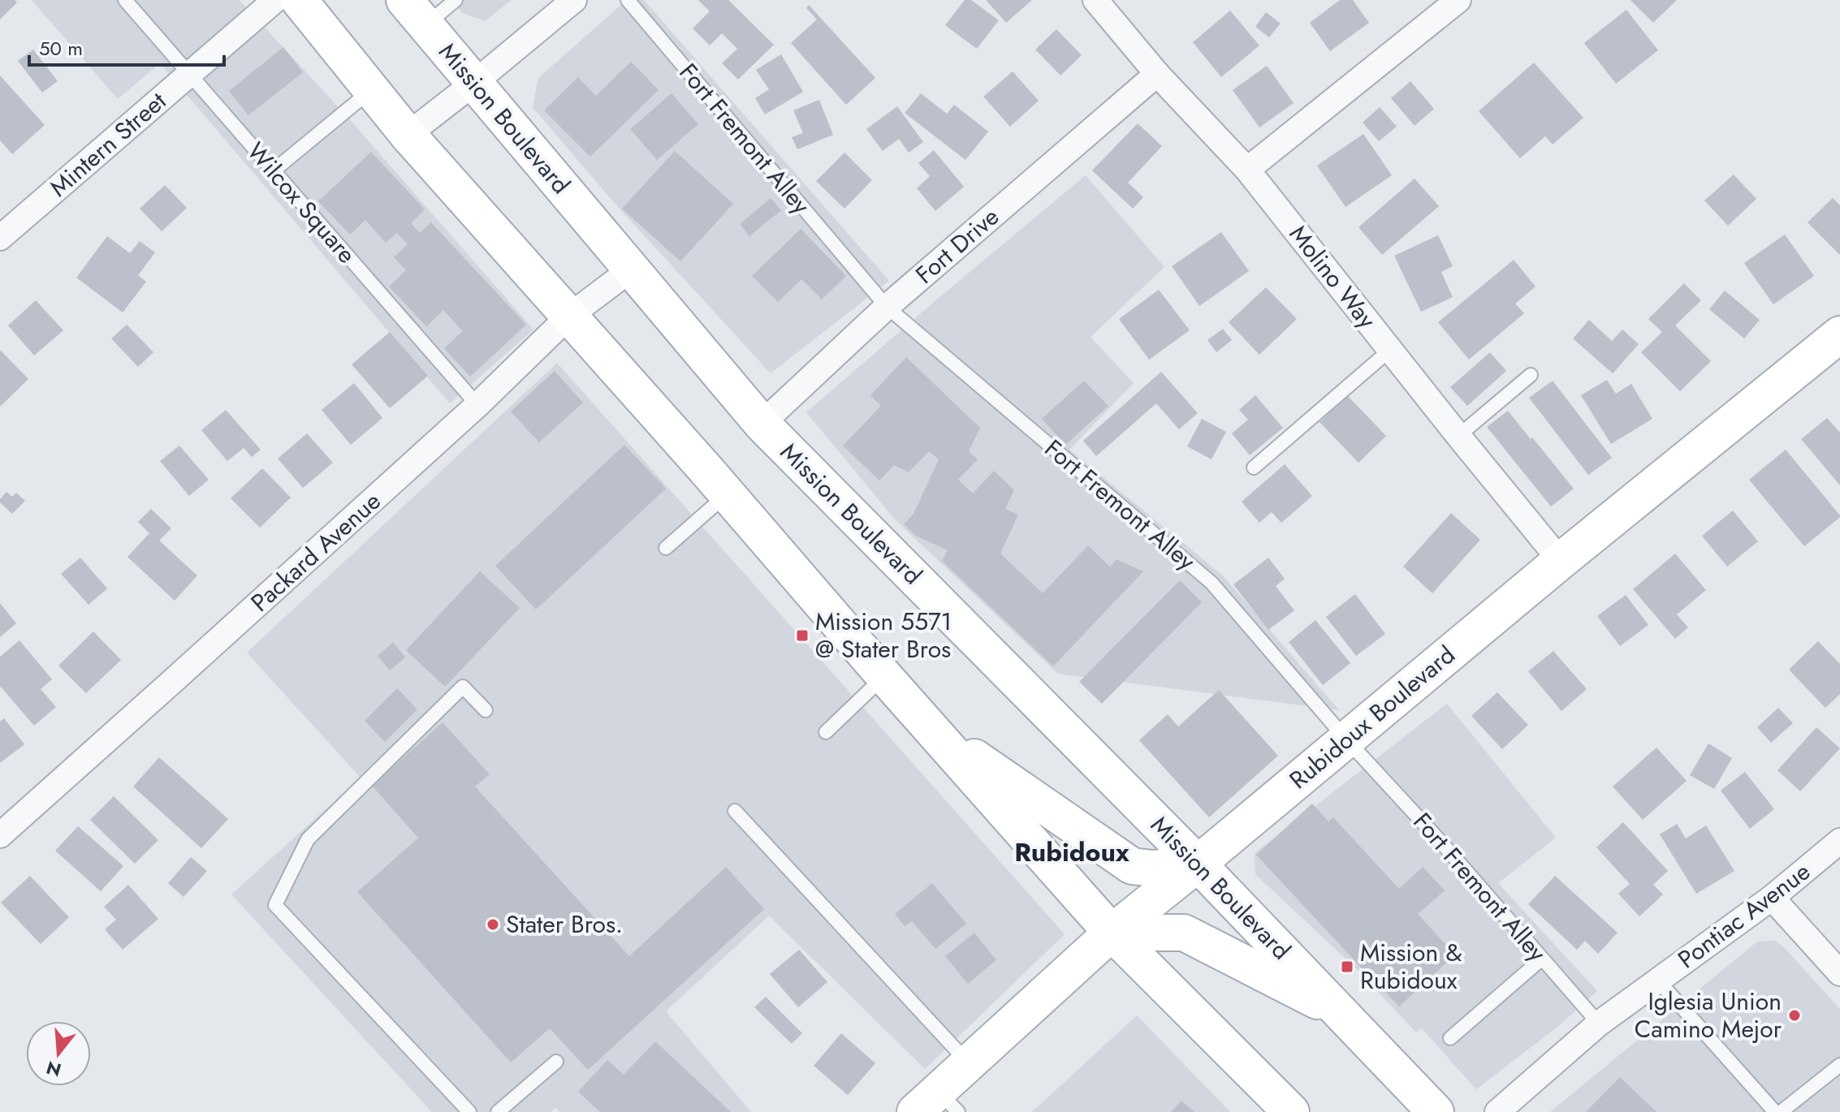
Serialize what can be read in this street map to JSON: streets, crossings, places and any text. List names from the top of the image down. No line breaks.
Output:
{"streets":{"main road":["Mission Boulevard","Rubidoux Boulevard"],"street":["Mintern Street","Fort Drive","Molino Way","Packard Avenue","Pontiac Avenue"],"lane":["Fort Fremont Alley","Wilcox Square"]},"crossings":[["Mission Boulevard","Fort Drive"],["Mission Boulevard","Packard Avenue"],["Mission Boulevard","Rubidoux Boulevard"],["Fort Fremont Alley","Fort Drive"],["Fort Fremont Alley","Rubidoux Boulevard"],["Fort Fremont Alley","Pontiac Avenue"],["Mintern Street","Wilcox Square"],["Wilcox Square","Packard Avenue"],["Fort Drive","Molino Way"],["Molino Way","Rubidoux Boulevard"]],"districts":["Rubidoux"],"places":{"transit":["Mission 5571 @ Stater Bros","Mission & Rubidoux"],"other":["Stater Bros.","Iglesia Union Camino Mejor"]},"scale_bar":"50 m","north":"bottom"}
